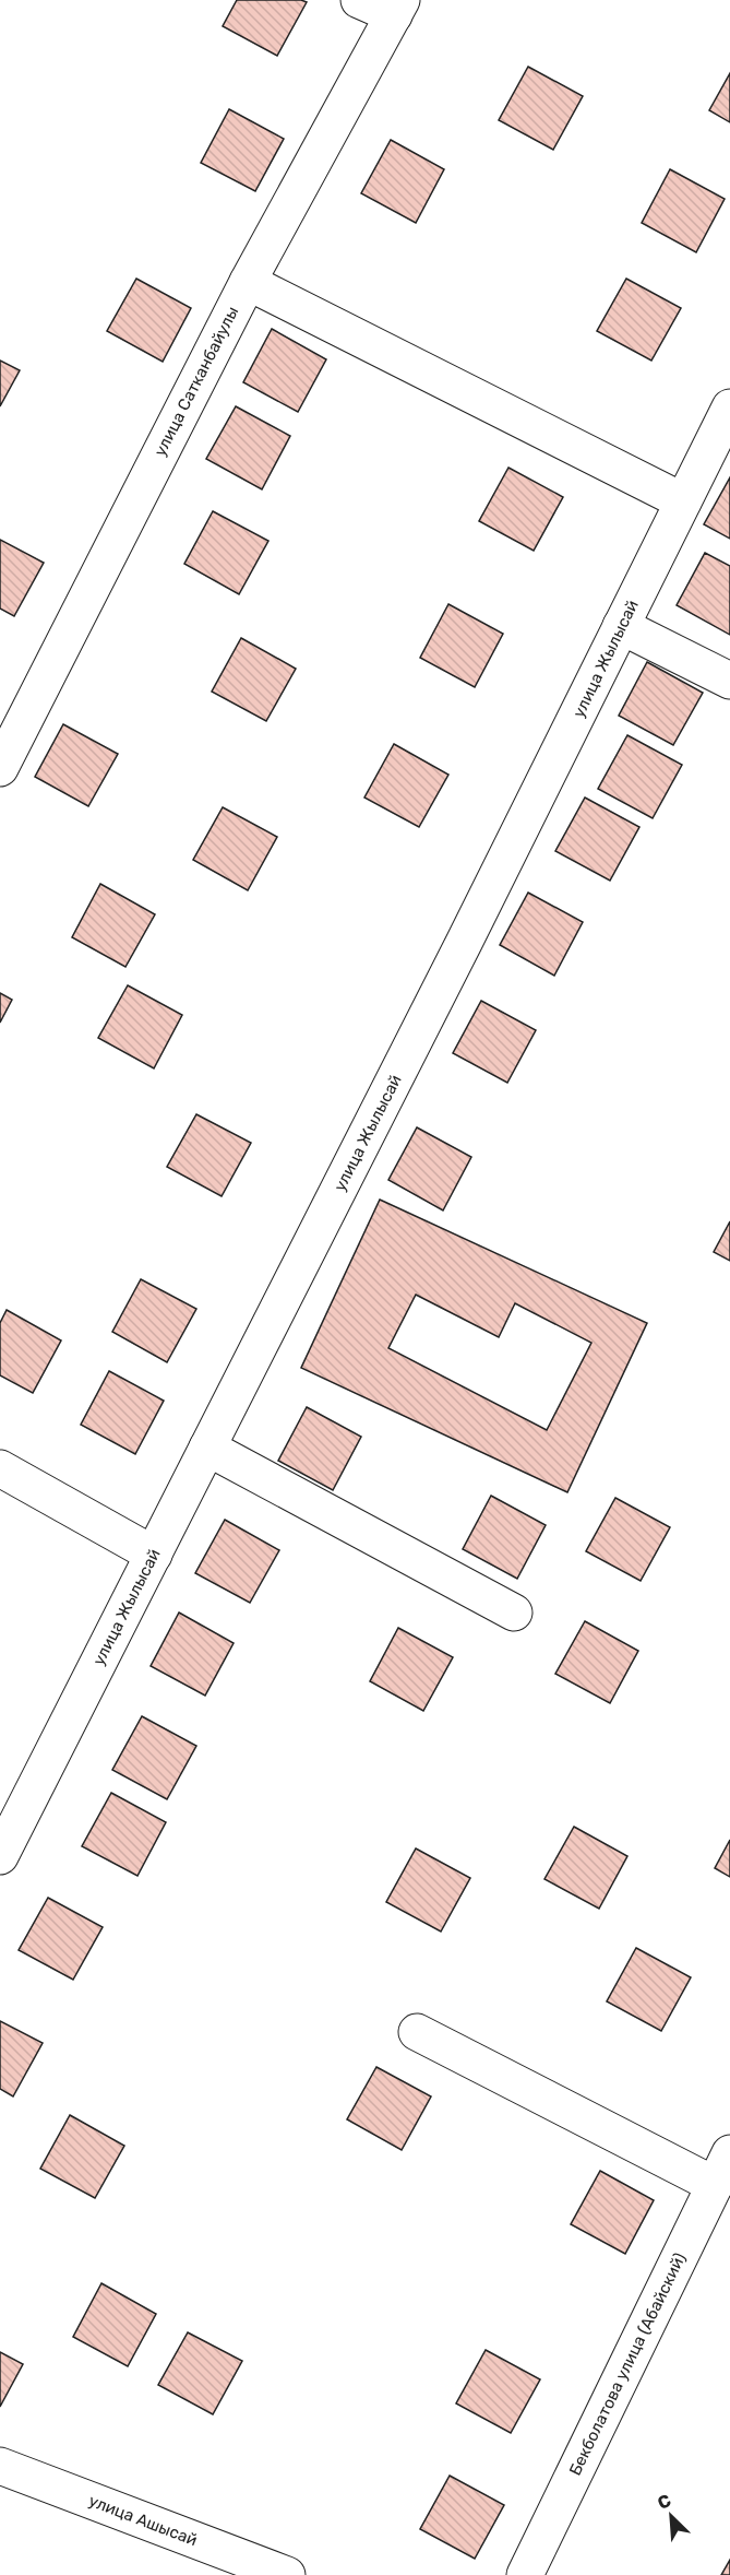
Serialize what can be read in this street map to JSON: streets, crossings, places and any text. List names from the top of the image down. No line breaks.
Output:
{"streets":{"street":["улица Сатканбайулы","улица Жылысай","Бекболатова улица (Абайский)","улица Ашысай"]},"north":"top left"}
